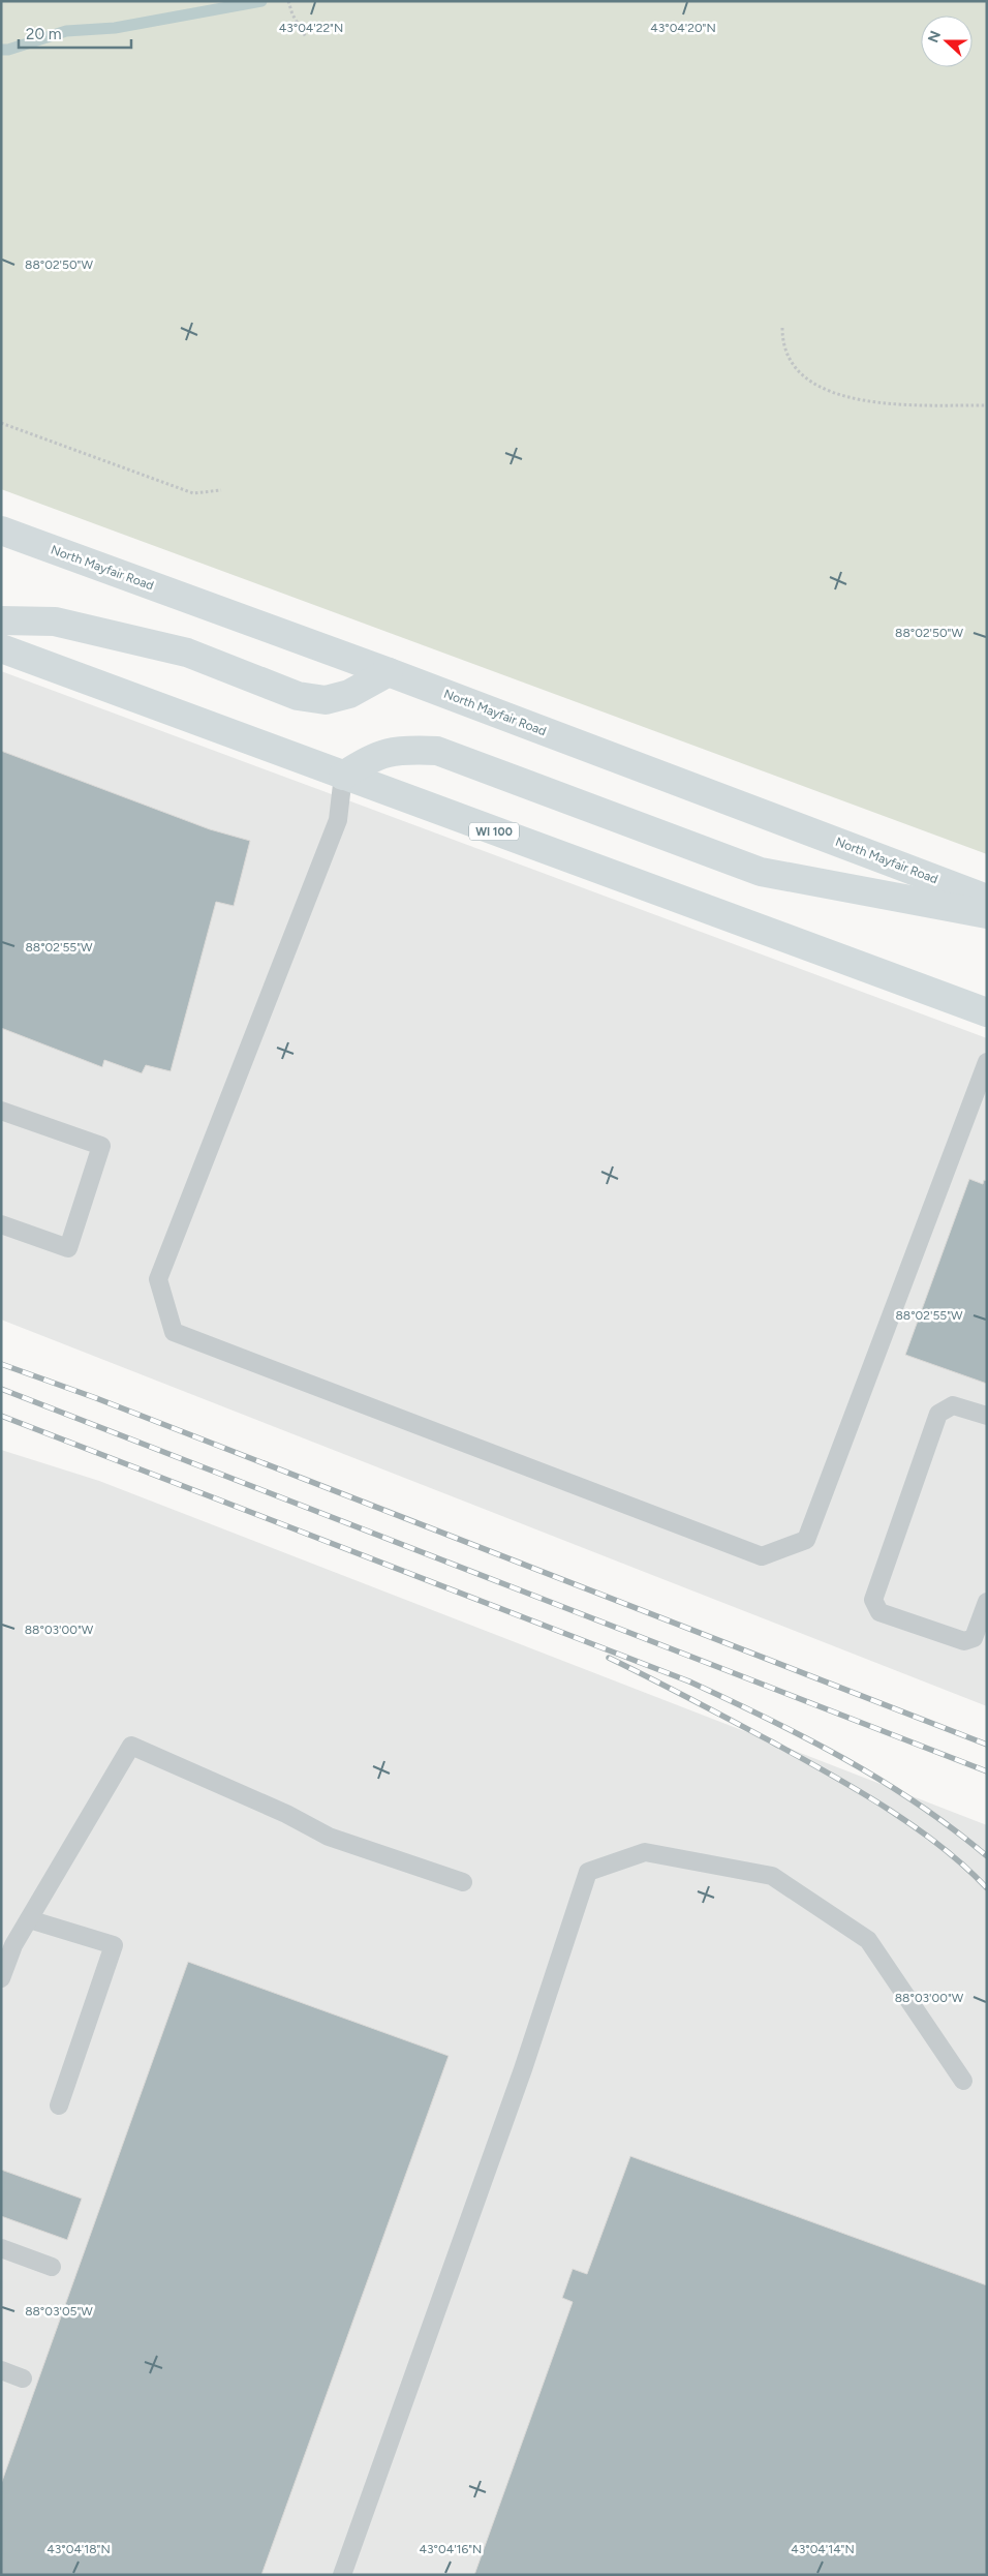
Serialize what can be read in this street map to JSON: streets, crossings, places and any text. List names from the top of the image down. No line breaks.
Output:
{"streets":{"main road":["North Mayfair Road","WI 100"]},"scale_bar":"20 m","north":"left","coordinates":["43°04'22\"N","43°04'20\"N","88°02'50\"W","88°02'55\"W","88°03'00\"W","88°03'05\"W","43°04'18\"N","43°04'16\"N","43°04'14\"N"]}
